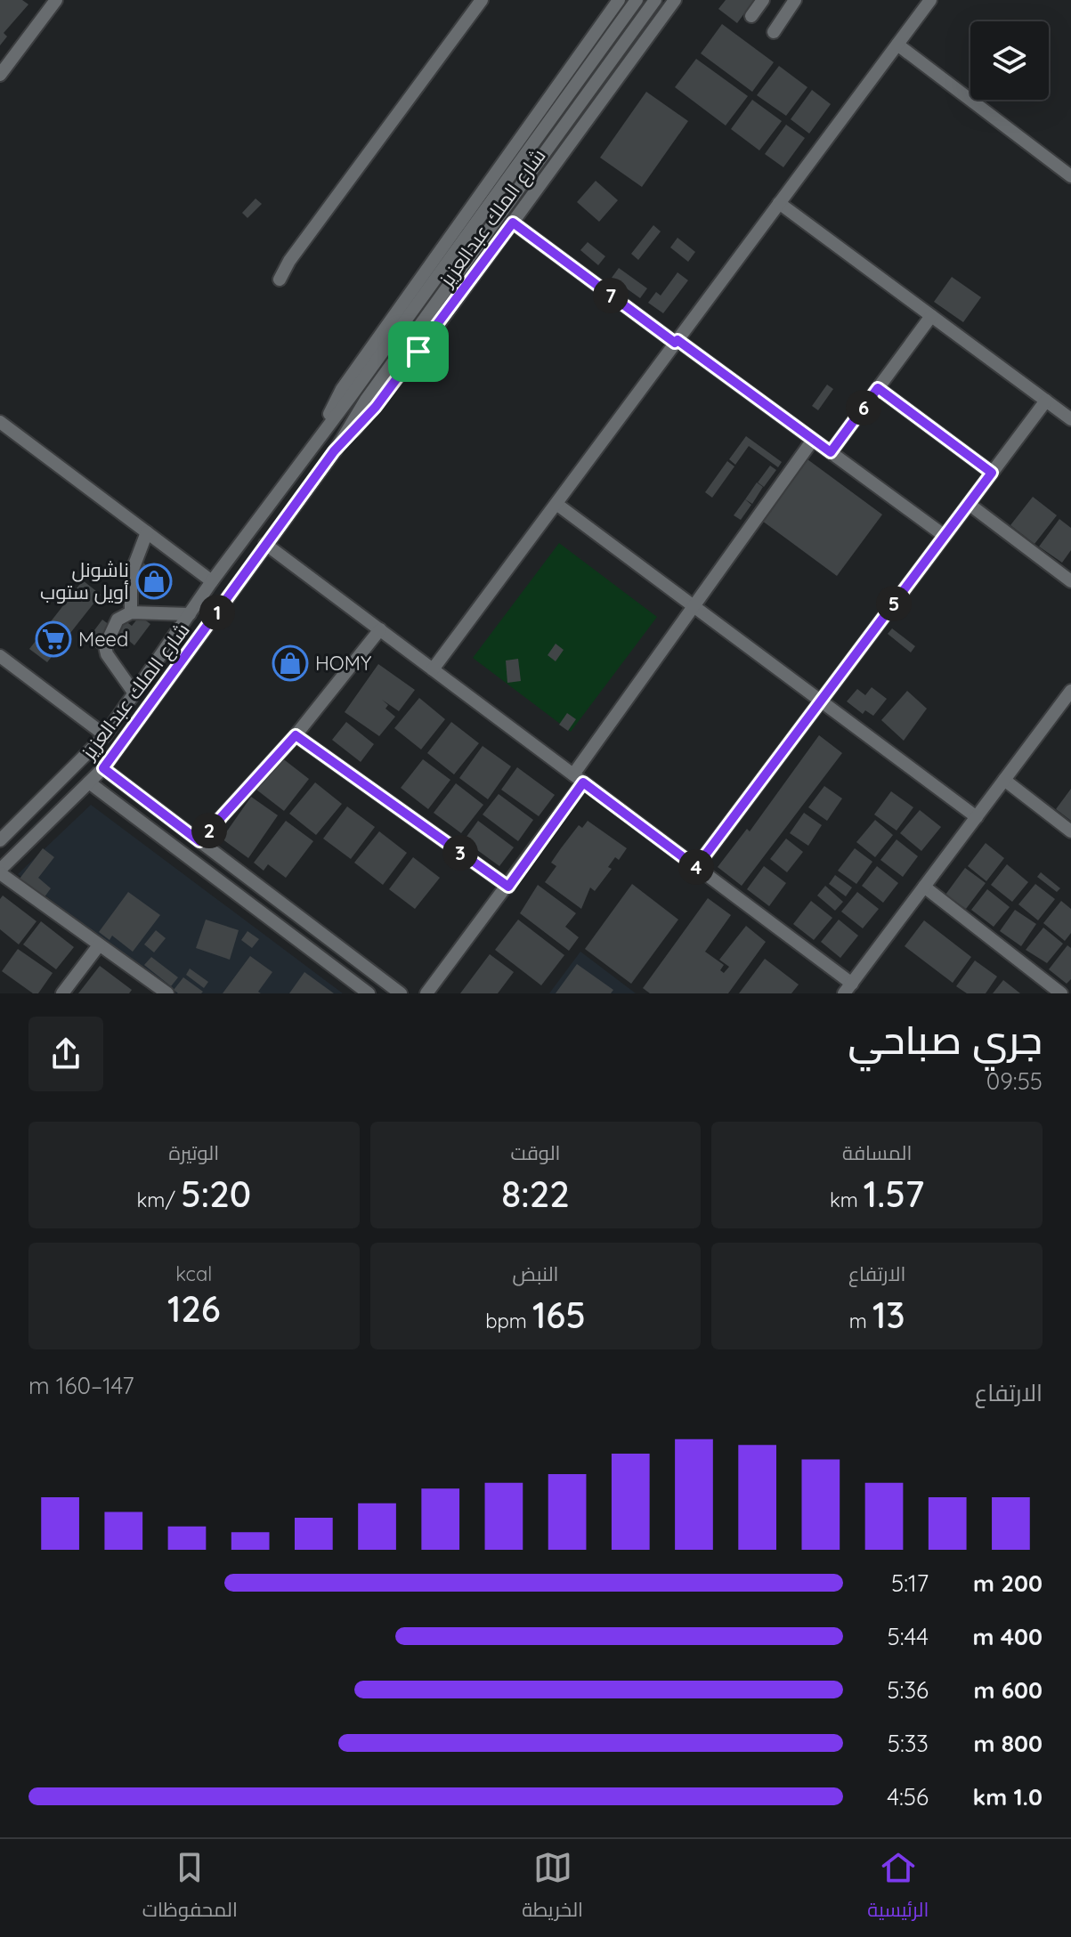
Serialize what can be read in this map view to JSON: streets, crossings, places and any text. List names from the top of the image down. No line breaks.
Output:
{"streets":{"street":["شارع الملك عبدالعزيز"]},"places":{"shop":["ناشونل أويل ستوب","HOMY"],"supermarket":["Meed"]},"page":{"pins":["7","6","5","1","2","3","4"],"heading":["جري صباحي","09:55"],"stats":[["المسافة","1.57 km"],["الوقت","8:22"],["الوتيرة","5:20 /km"],["الارتفاع","13 m"],["النبض","165 bpm"],["kcal","126"]],"chart":["الارتفاع","147–160 m"],"list":[{"name":"200 m","note":"5:17"},{"name":"400 m","note":"5:44"},{"name":"600 m","note":"5:36"},{"name":"800 m","note":"5:33"},{"name":"1.0 km","note":"4:56"}],"tabs":["الرئيسية","الخريطة","المحفوظات"]}}
